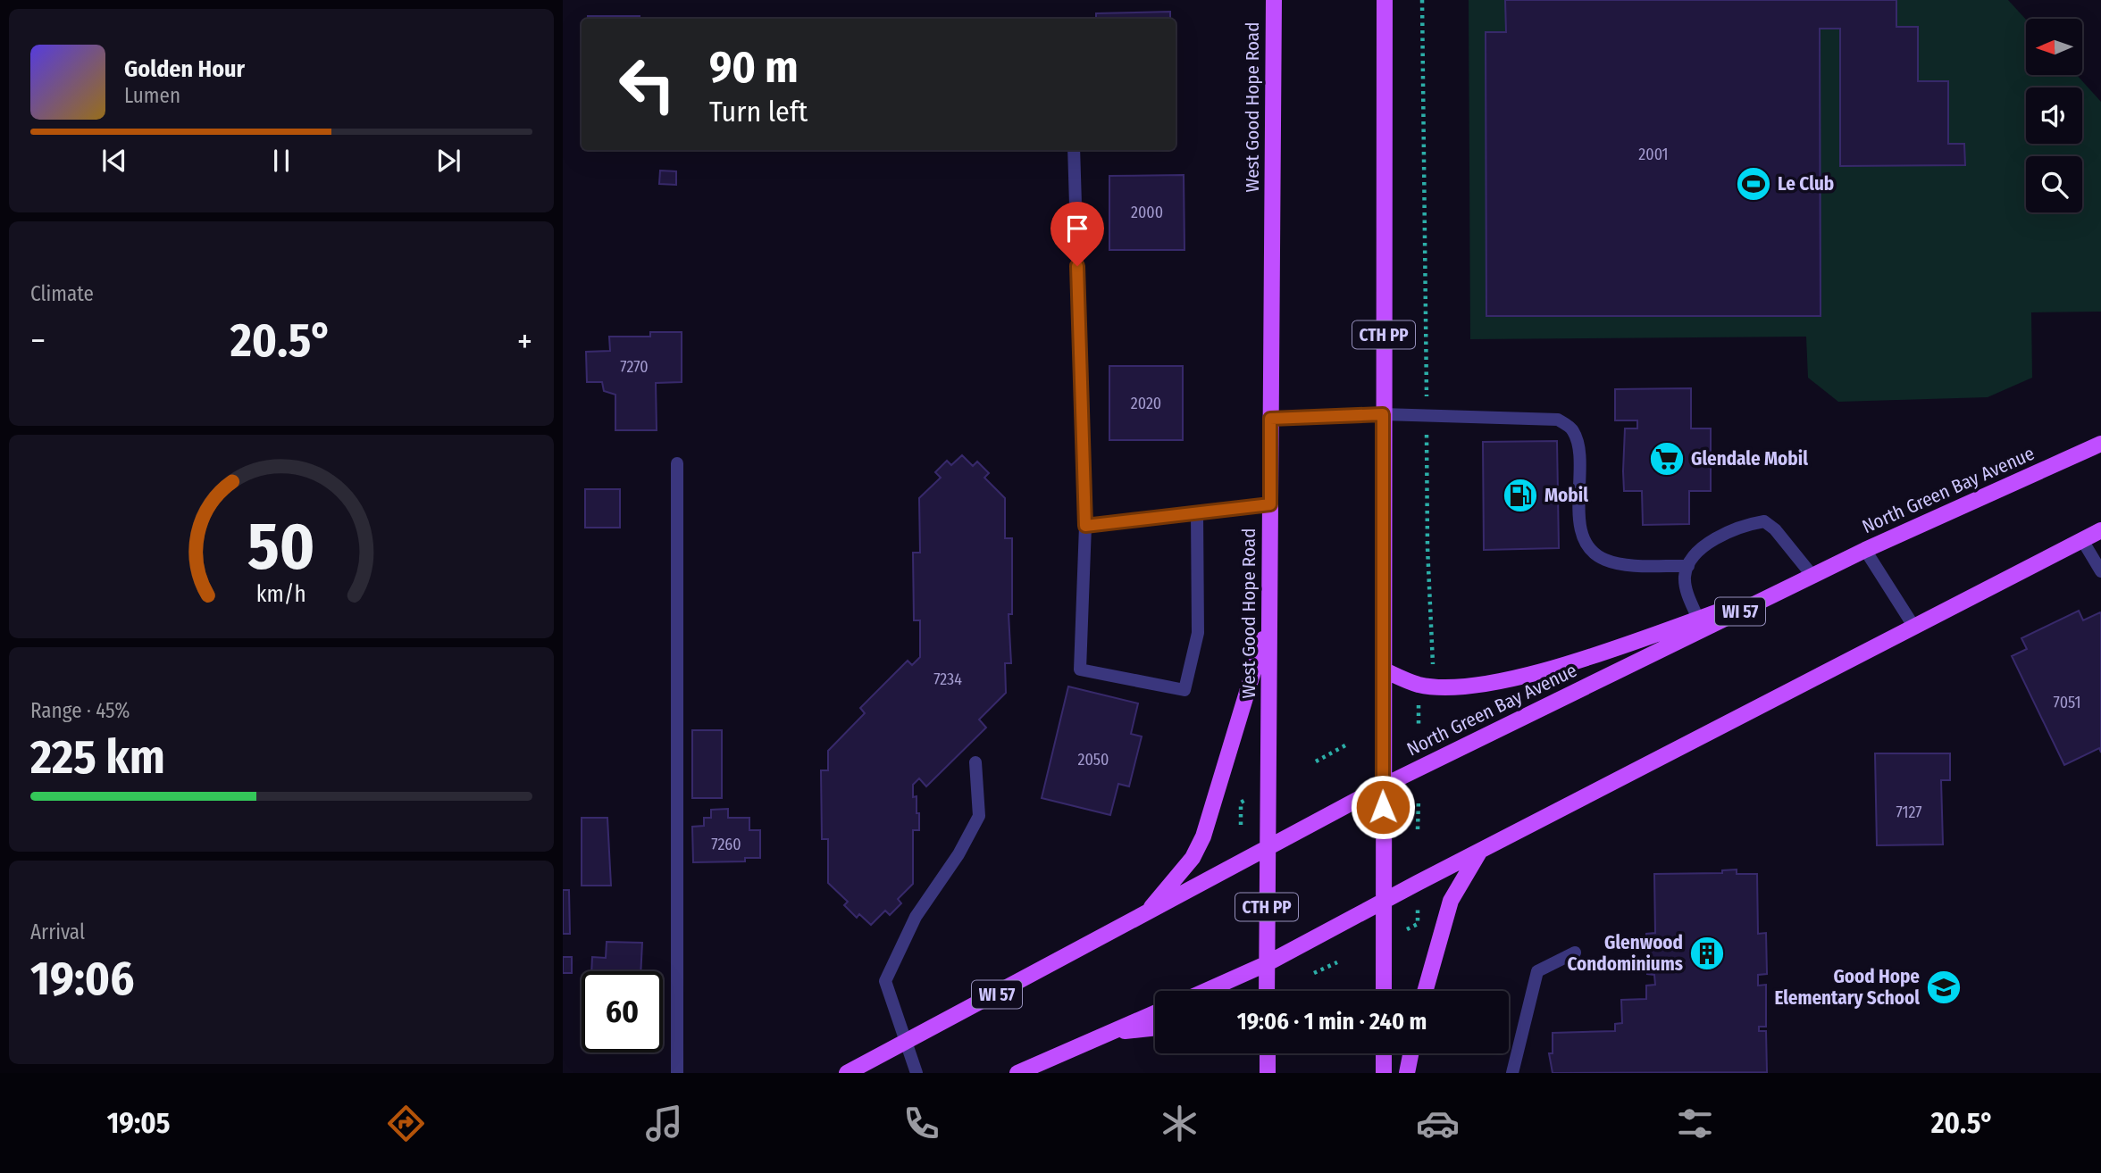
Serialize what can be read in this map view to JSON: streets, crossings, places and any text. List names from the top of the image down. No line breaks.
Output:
{"streets":{"main road":["West Good Hope Road","CTH PP","North Green Bay Avenue","WI 57"]},"crossings":[["West Good Hope Road","North Green Bay Avenue"],["CTH PP","North Green Bay Avenue"]],"places":{"sports":["Le Club"],"supermarket":["Glendale Mobil"],"fuel station":["Mobil"],"building":["Glenwood Condominiums"],"school or university":["Good Hope Elementary School"]},"house_numbers":["2001","2000","7270","2020","7234","7051","2050","7127","7260"],"north":"left","page":{"turn":["90 m","Turn left"],"song":["Golden Hour","Lumen"],"tile":["Climate",["Range · 45%","225 km"],["Arrival","19:06"]],"heat":["−","20.5°","+"],"limit":"60","trip":"19:06 · 1 min · 240 m","tabs":["19:05","20.5°"],"gauge":["50","km/h"]}}
